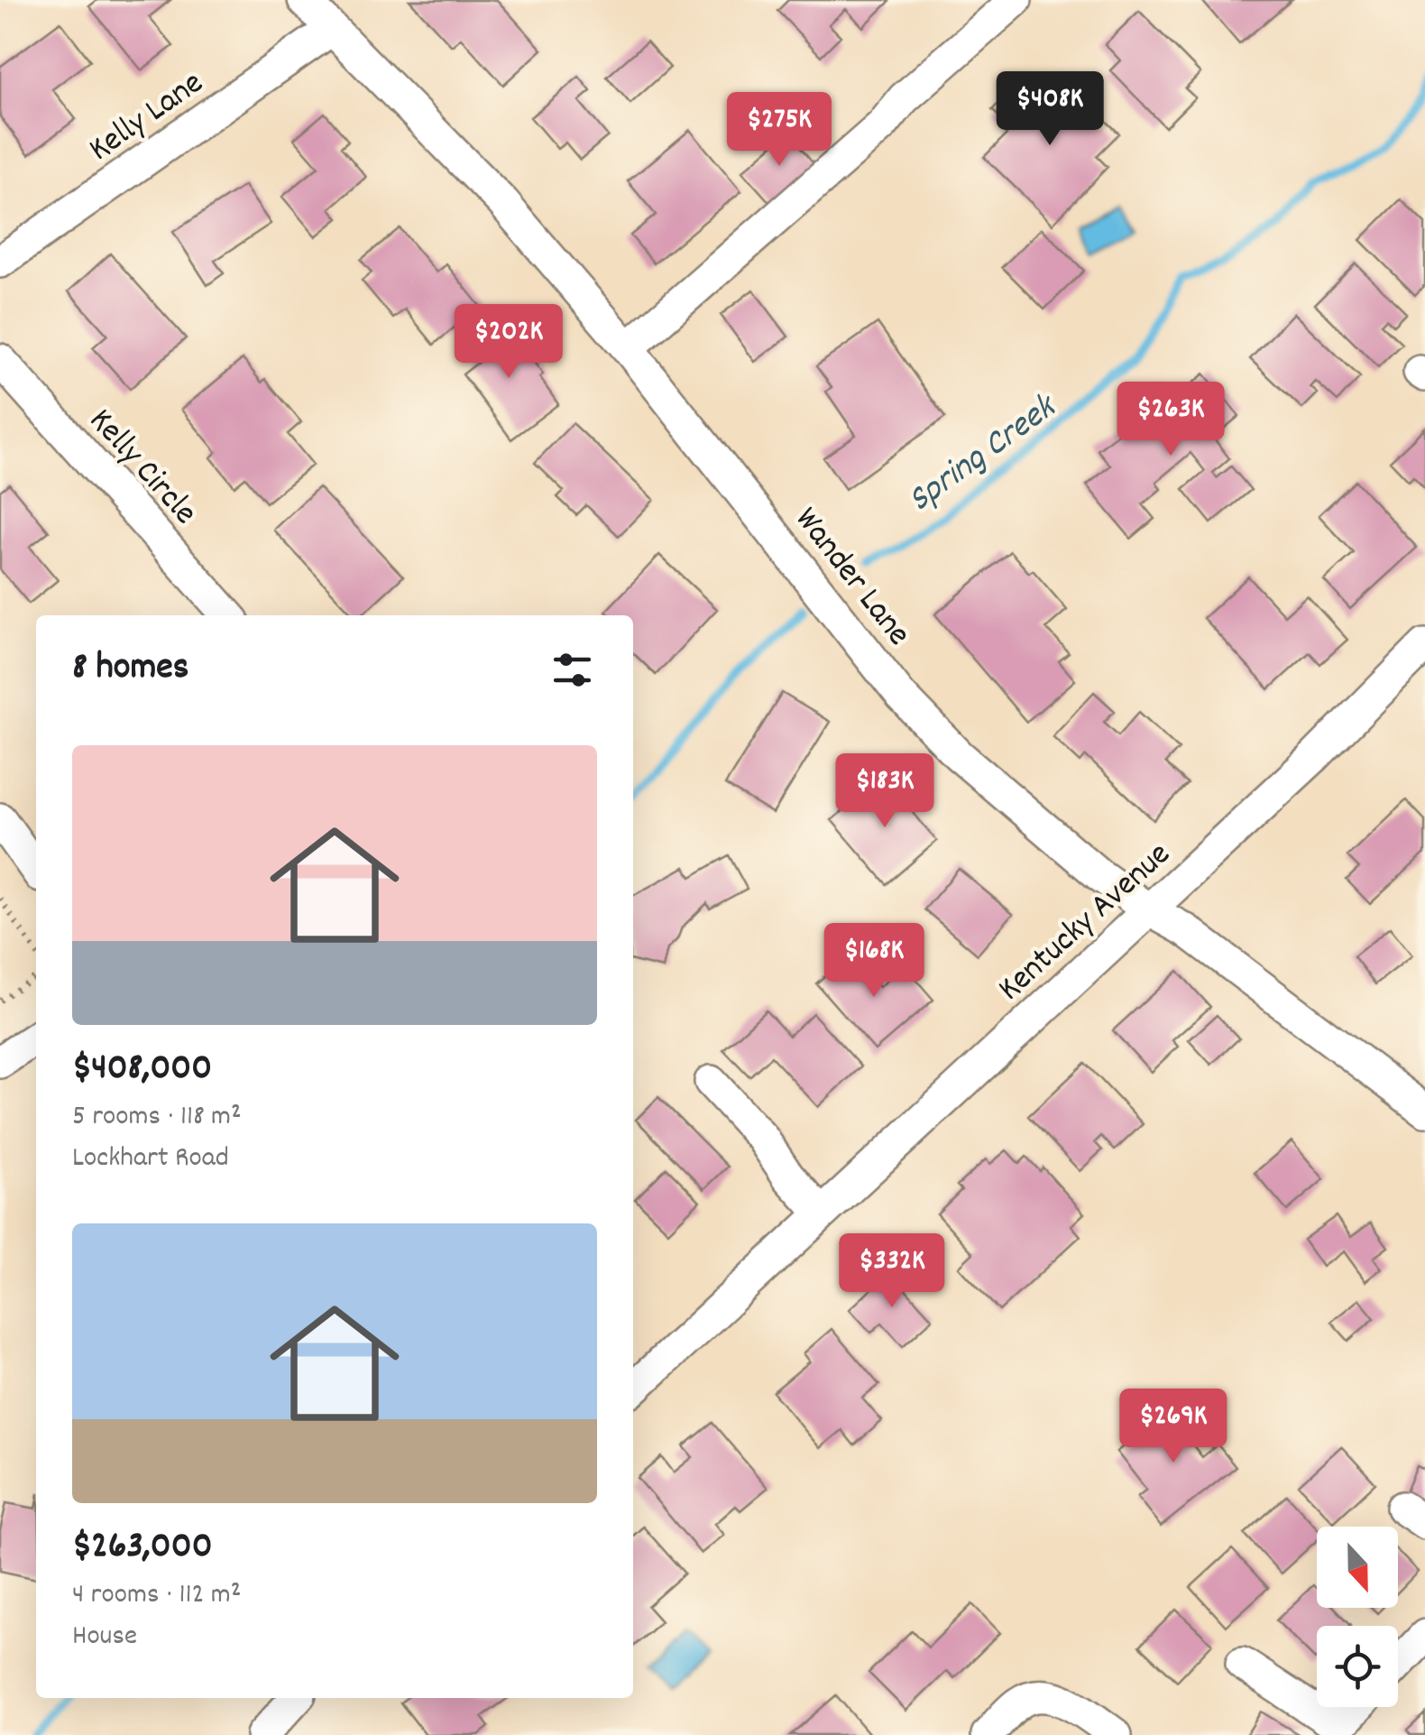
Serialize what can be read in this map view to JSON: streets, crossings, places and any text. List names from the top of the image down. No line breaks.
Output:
{"streets":{"street":["Kelly Lane","Kelly Circle","Wander Lane","Kentucky Avenue"]},"crossings":[["Kelly Lane","Wander Lane"],["Wander Lane","Kentucky Avenue"]],"water":["Spring Creek"],"north":"bottom","page":{"price":["$408K","$275K","$202K","$263K","$183K","$168K","$332K","$269K"],"heading":"8 homes","list":[{"name":"$408,000","note":"5 rooms · 118 m² · Lockhart Road"},{"name":"$263,000","note":"4 rooms · 112 m² · House"}]}}
